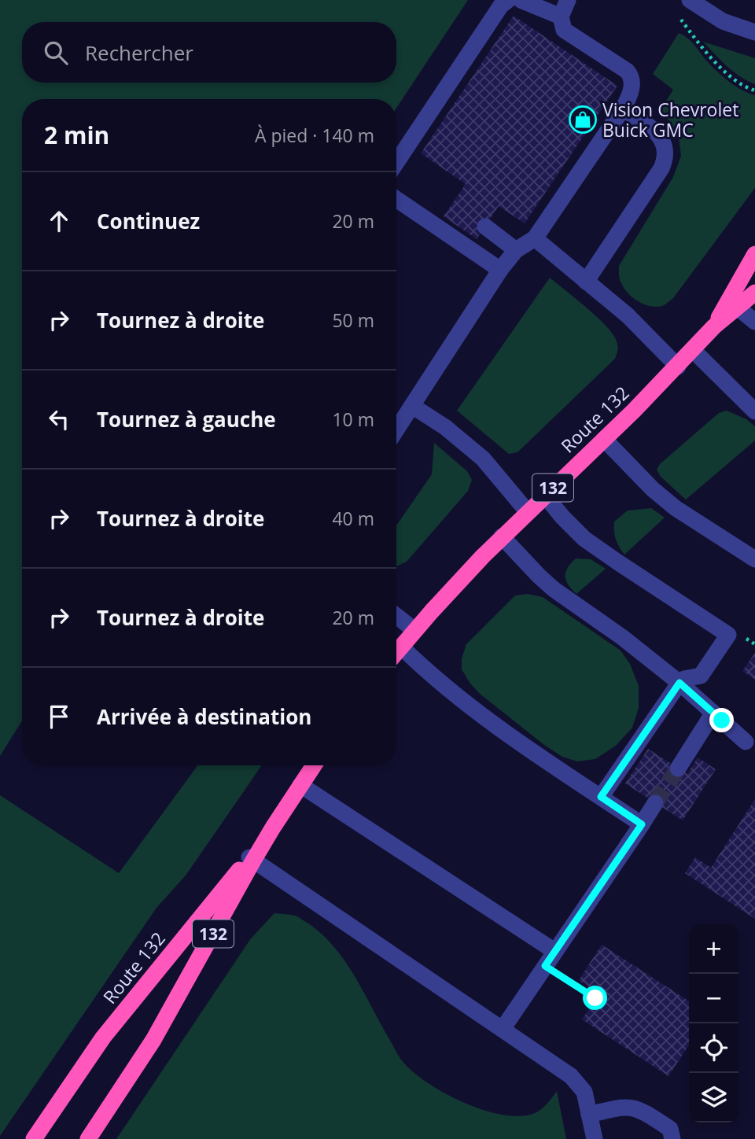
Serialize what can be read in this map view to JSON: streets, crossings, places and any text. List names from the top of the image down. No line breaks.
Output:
{"streets":{"highway":["Route 132","132"]},"places":{"shop":["Vision Chevrolet Buick GMC"]},"page":{"search":"Rechercher","heading":["2 min","À pied · 140 m"],"list":[["Continuez","20 m"],["Tournez à droite","50 m"],["Tournez à gauche","10 m"],["Tournez à droite","40 m"],["Tournez à droite","20 m"],"Arrivée à destination"],"map_buttons":["+","−"]}}
